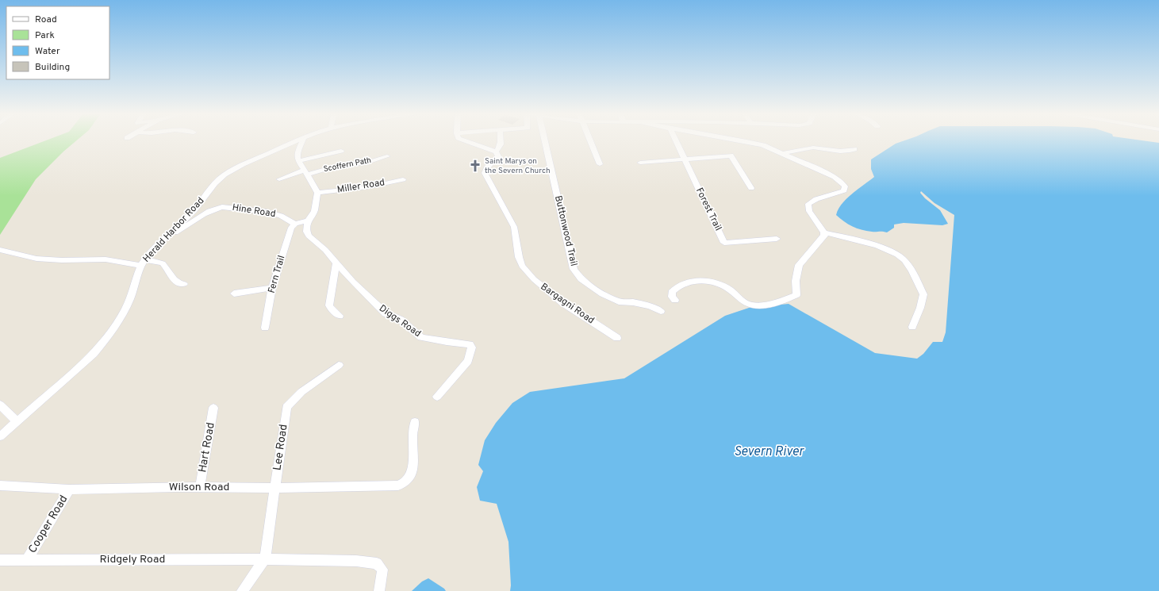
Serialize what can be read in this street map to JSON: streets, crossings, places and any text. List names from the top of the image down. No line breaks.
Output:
{"streets":{"street":["Scoffern Path","Miller Road","Forest Trail","Hine Road","Herald Harbor Road","Buttonwood Trail","Fern Trail","Bargagni Road","Diggs Road","Hart Road","Lee Road","Wilson Road","Cooper Road","Ridgely Road"]},"crossings":[["Hine Road","Herald Harbor Road"],["Hine Road","Fern Trail"],["Hart Road","Wilson Road"],["Lee Road","Wilson Road"],["Lee Road","Ridgely Road"],["Wilson Road","Cooper Road"],["Cooper Road","Ridgely Road"]],"water":["Severn River"],"places":{"church":["Saint Marys on the Severn Church"]},"legend":["Road","Park","Water","Building"]}
